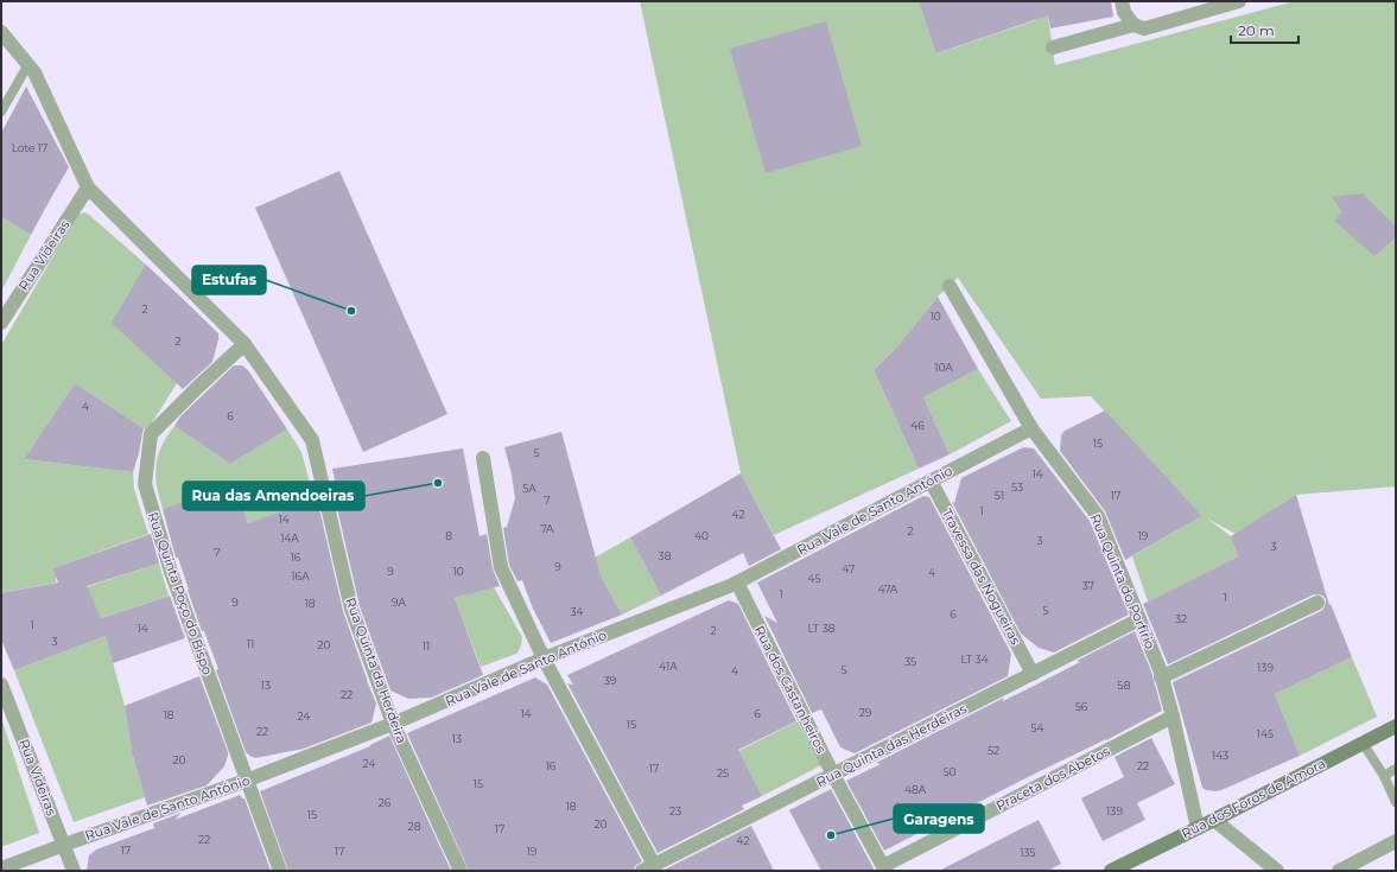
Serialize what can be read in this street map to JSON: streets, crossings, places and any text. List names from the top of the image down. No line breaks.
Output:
{"streets":{"main road":["Rua dos Foros de Amora"],"street":["Rua Videiras","Rua Vale de Santo António","Travessa das Nogueiras","Rua Quinta do Porfírio","Rua Quinta Poço do Bispo","Rua Quinta da Herdeira","Rua dos Castanheiros","Rua Quinta das Herdeiras","Praceta dos Abetos"]},"crossings":[["Rua Videiras","Rua Vale de Santo António"],["Rua Videiras","Rua Quinta da Herdeira"],["Rua Vale de Santo António","Travessa das Nogueiras"],["Rua Vale de Santo António","Rua Quinta do Porfírio"],["Rua Vale de Santo António","Rua Quinta Poço do Bispo"],["Rua Vale de Santo António","Rua Quinta da Herdeira"],["Rua Vale de Santo António","Rua dos Castanheiros"],["Travessa das Nogueiras","Rua Quinta das Herdeiras"],["Rua Quinta do Porfírio","Rua Quinta das Herdeiras"],["Rua Quinta do Porfírio","Praceta dos Abetos"],["Rua Quinta do Porfírio","Rua dos Foros de Amora"],["Rua Quinta Poço do Bispo","Rua Quinta da Herdeira"],["Rua dos Castanheiros","Rua Quinta das Herdeiras"],["Rua dos Castanheiros","Praceta dos Abetos"]],"places":["Estufas","Rua das Amendoeiras","Garagens"],"house_numbers":["Lote 17","2","10","2","10A","4","6","46","15","5","14","53","5A","51","17","7","1","42","14","7A","2","8","40","19","14A","3","3","7","38","16","9","47","9","10","4","16A","45","37","47A","1","1","9","9A","18","5","34","6","32","1","14","LT 38","2","3","11","20","11","LT 34","35","41A","139","5","4","39","13","58","22","56","29","14","6","18","24","15","54","22","145","13","52","143","20","24","16","22","17","50","25","15","48A","26","18","23","139","15","20","28","17","22","42","17","17","19","135"],"scale_bar":"20 m"}
